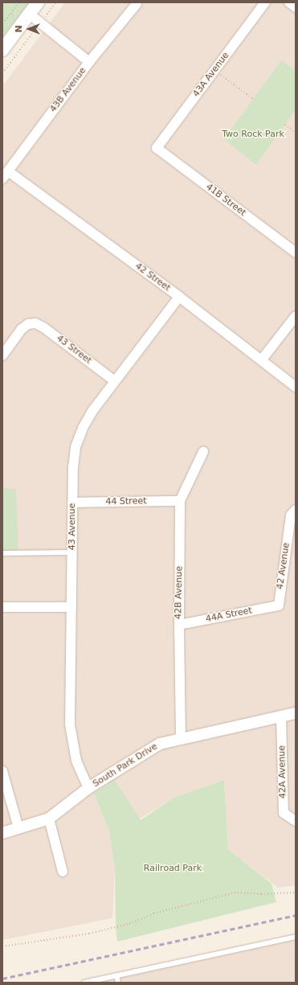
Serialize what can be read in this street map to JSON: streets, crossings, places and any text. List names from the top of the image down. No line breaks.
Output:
{"streets":{"street":["43A Avenue","43B Avenue","41B Street","42 Street","43 Street","44 Street","43 Avenue","42 Avenue","42B Avenue","44A Street","South Park Drive","42A Avenue"]},"crossings":[["43A Avenue","41B Street"],["43B Avenue","42 Street"],["42 Street","43 Avenue"],["43 Street","43 Avenue"],["44 Street","43 Avenue"],["44 Street","42B Avenue"],["43 Avenue","South Park Drive"],["42 Avenue","44A Street"],["42B Avenue","44A Street"],["42B Avenue","South Park Drive"],["South Park Drive","42A Avenue"]],"parks":["Two Rock Park","Railroad Park"],"north":"left"}
